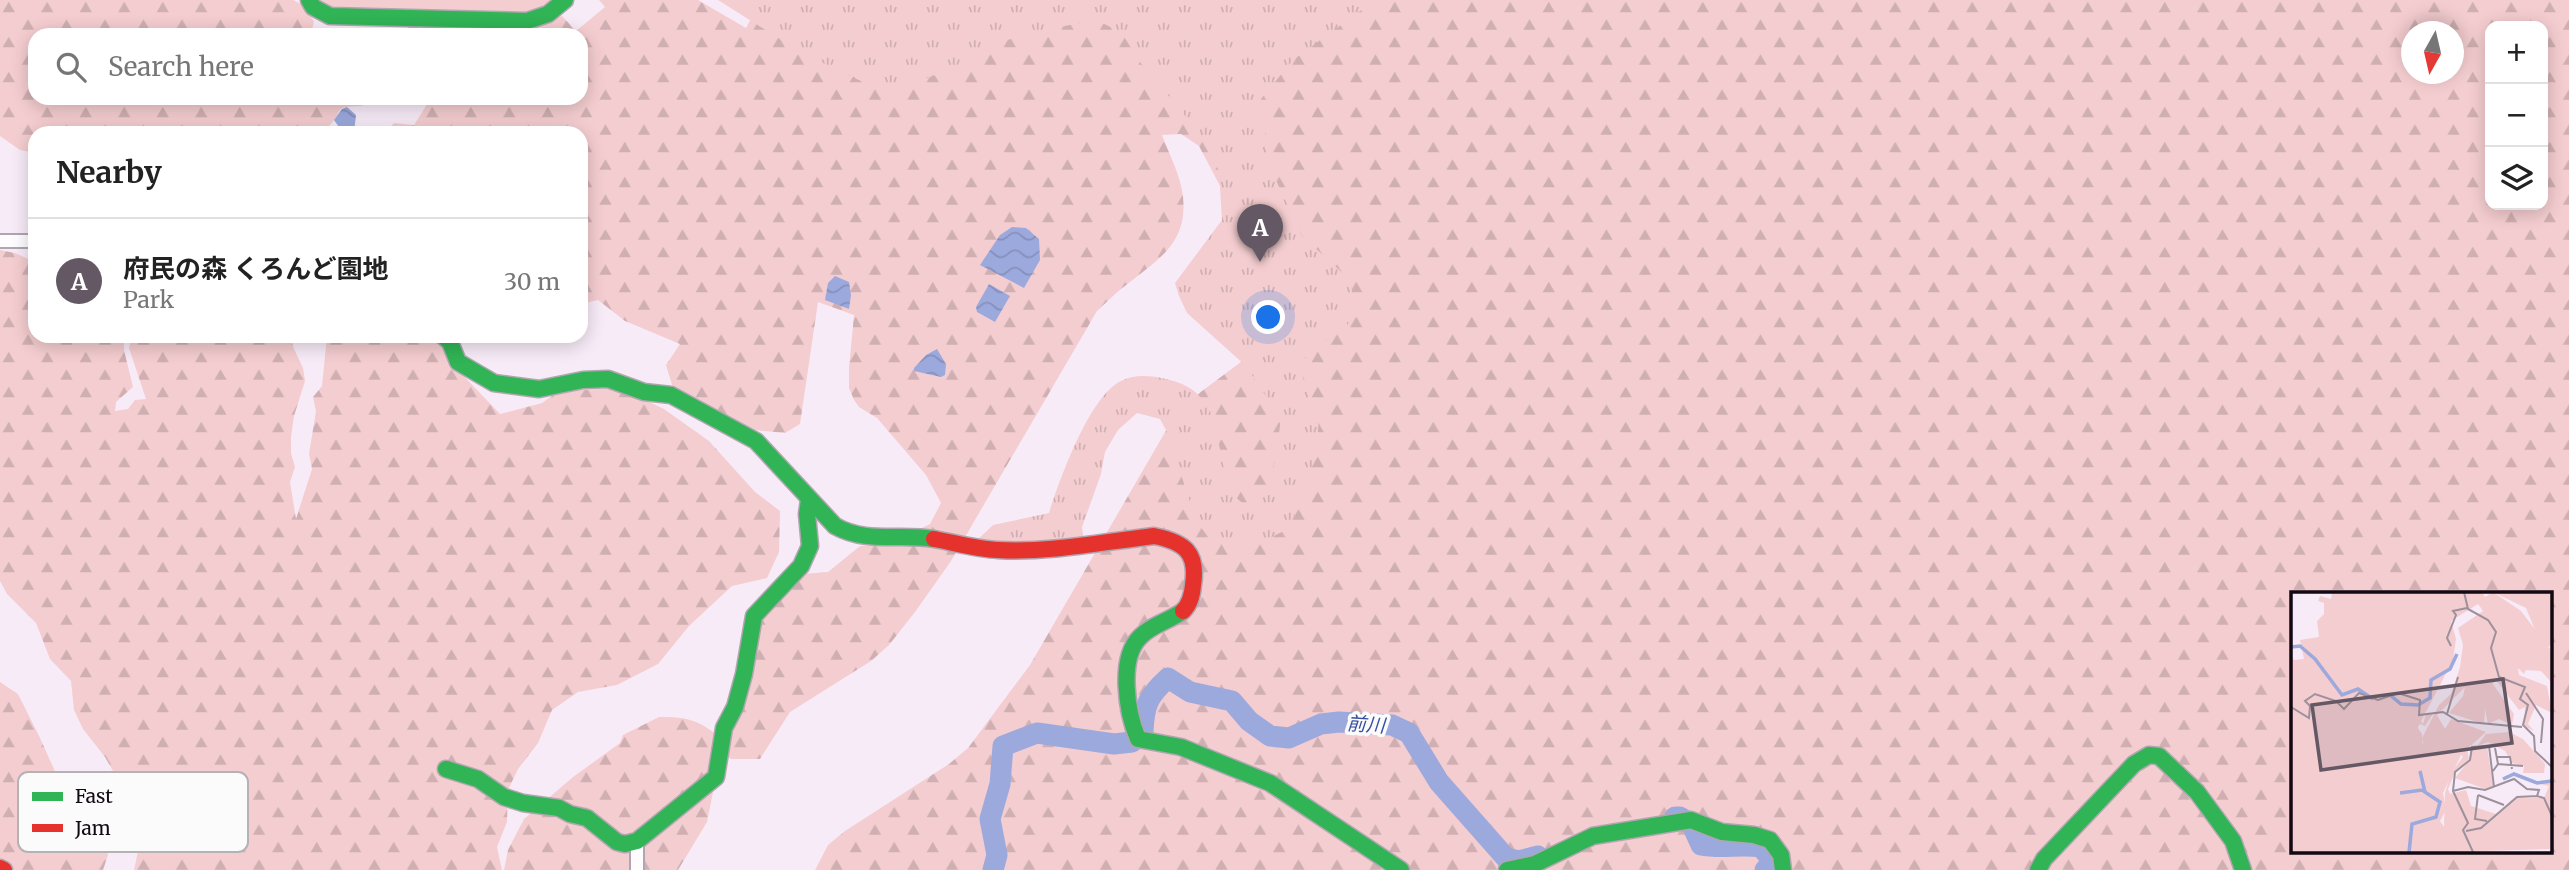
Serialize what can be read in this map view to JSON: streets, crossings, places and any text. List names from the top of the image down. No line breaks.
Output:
{"water":["前川"],"legend":["Fast","Jam"],"north":"bottom","page":{"map_buttons":["+","−"],"search":"Search here","heading":"Nearby","pins":"A","list":[{"mark":"A","name":"府民の森 くろんど園地","note":"Park","value":"30 m"}]}}
